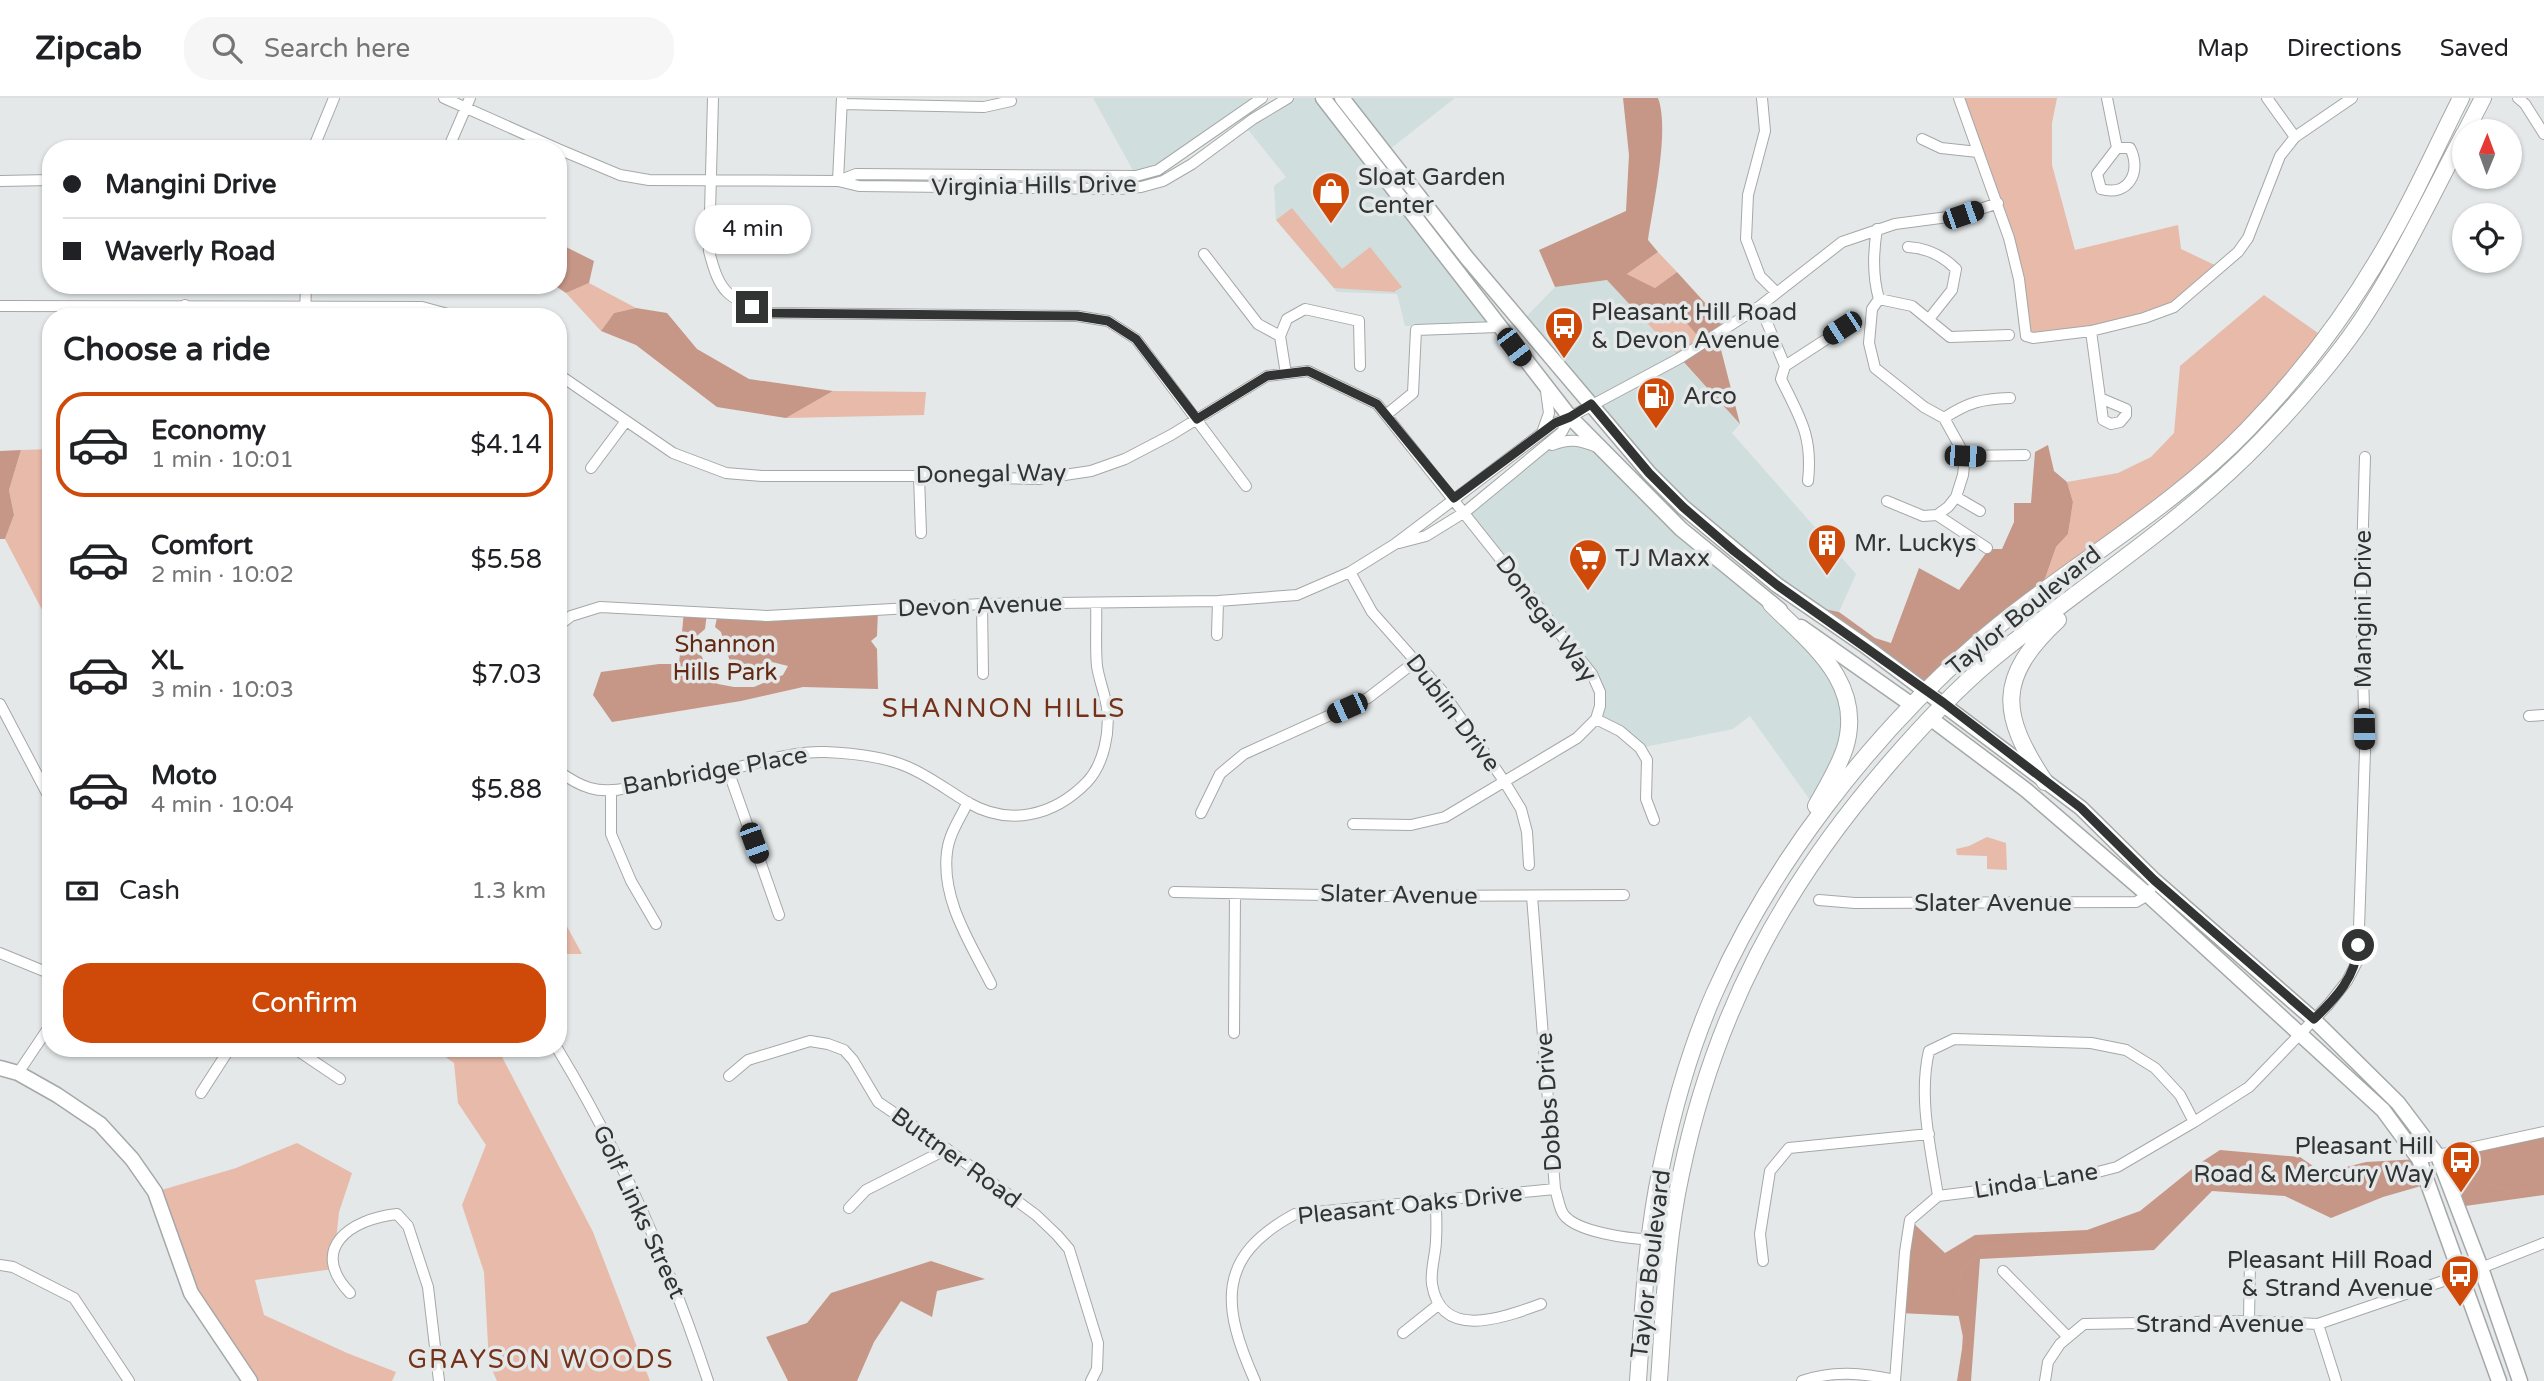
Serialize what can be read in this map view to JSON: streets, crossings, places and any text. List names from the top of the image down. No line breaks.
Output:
{"streets":{"main road":["Taylor Boulevard"],"street":["Virginia Hills Drive","Donegal Way","Devon Avenue","Mangini Drive","Dublin Drive","Banbridge Place","Slater Avenue","Dobbs Drive","Buttner Road","Linda Lane","Pleasant Oaks Drive","Golf Links Street","Strand Avenue"]},"crossings":[["Donegal Way","Devon Avenue"],["Donegal Way","Dublin Drive"],["Devon Avenue","Dublin Drive"],["Devon Avenue","Banbridge Place"],["Mangini Drive","Linda Lane"],["Taylor Boulevard","Dobbs Drive"],["Slater Avenue","Dobbs Drive"],["Dobbs Drive","Pleasant Oaks Drive"]],"districts":["SHANNON HILLS","GRAYSON WOODS"],"parks":["Shannon Hills Park"],"places":{"shop":["Sloat Garden Center"],"bus stop":["Pleasant Hill Road & Devon Avenue","Pleasant Hill Road & Mercury Way","Pleasant Hill Road & Strand Avenue"],"fuel station":["Arco"],"building":["Mr. Luckys"],"supermarket":["TJ Maxx"]},"north":"top","page":{"header":"Zipcab","search":"Search here","nav":["Map","Directions","Saved"],"banner":["Mangini Drive","Waverly Road"],"bubble":"4 min","heading":"Choose a ride","list":[{"name":"Economy","note":"1 min · 10:01","value":"$4.14"},{"name":"Comfort","note":"2 min · 10:02","value":"$5.58"},{"name":"XL","note":"3 min · 10:03","value":"$7.03"},{"name":"Moto","note":"4 min · 10:04","value":"$5.88"}],"pay":["Cash","1.3 km"],"buttons":"Confirm"}}
